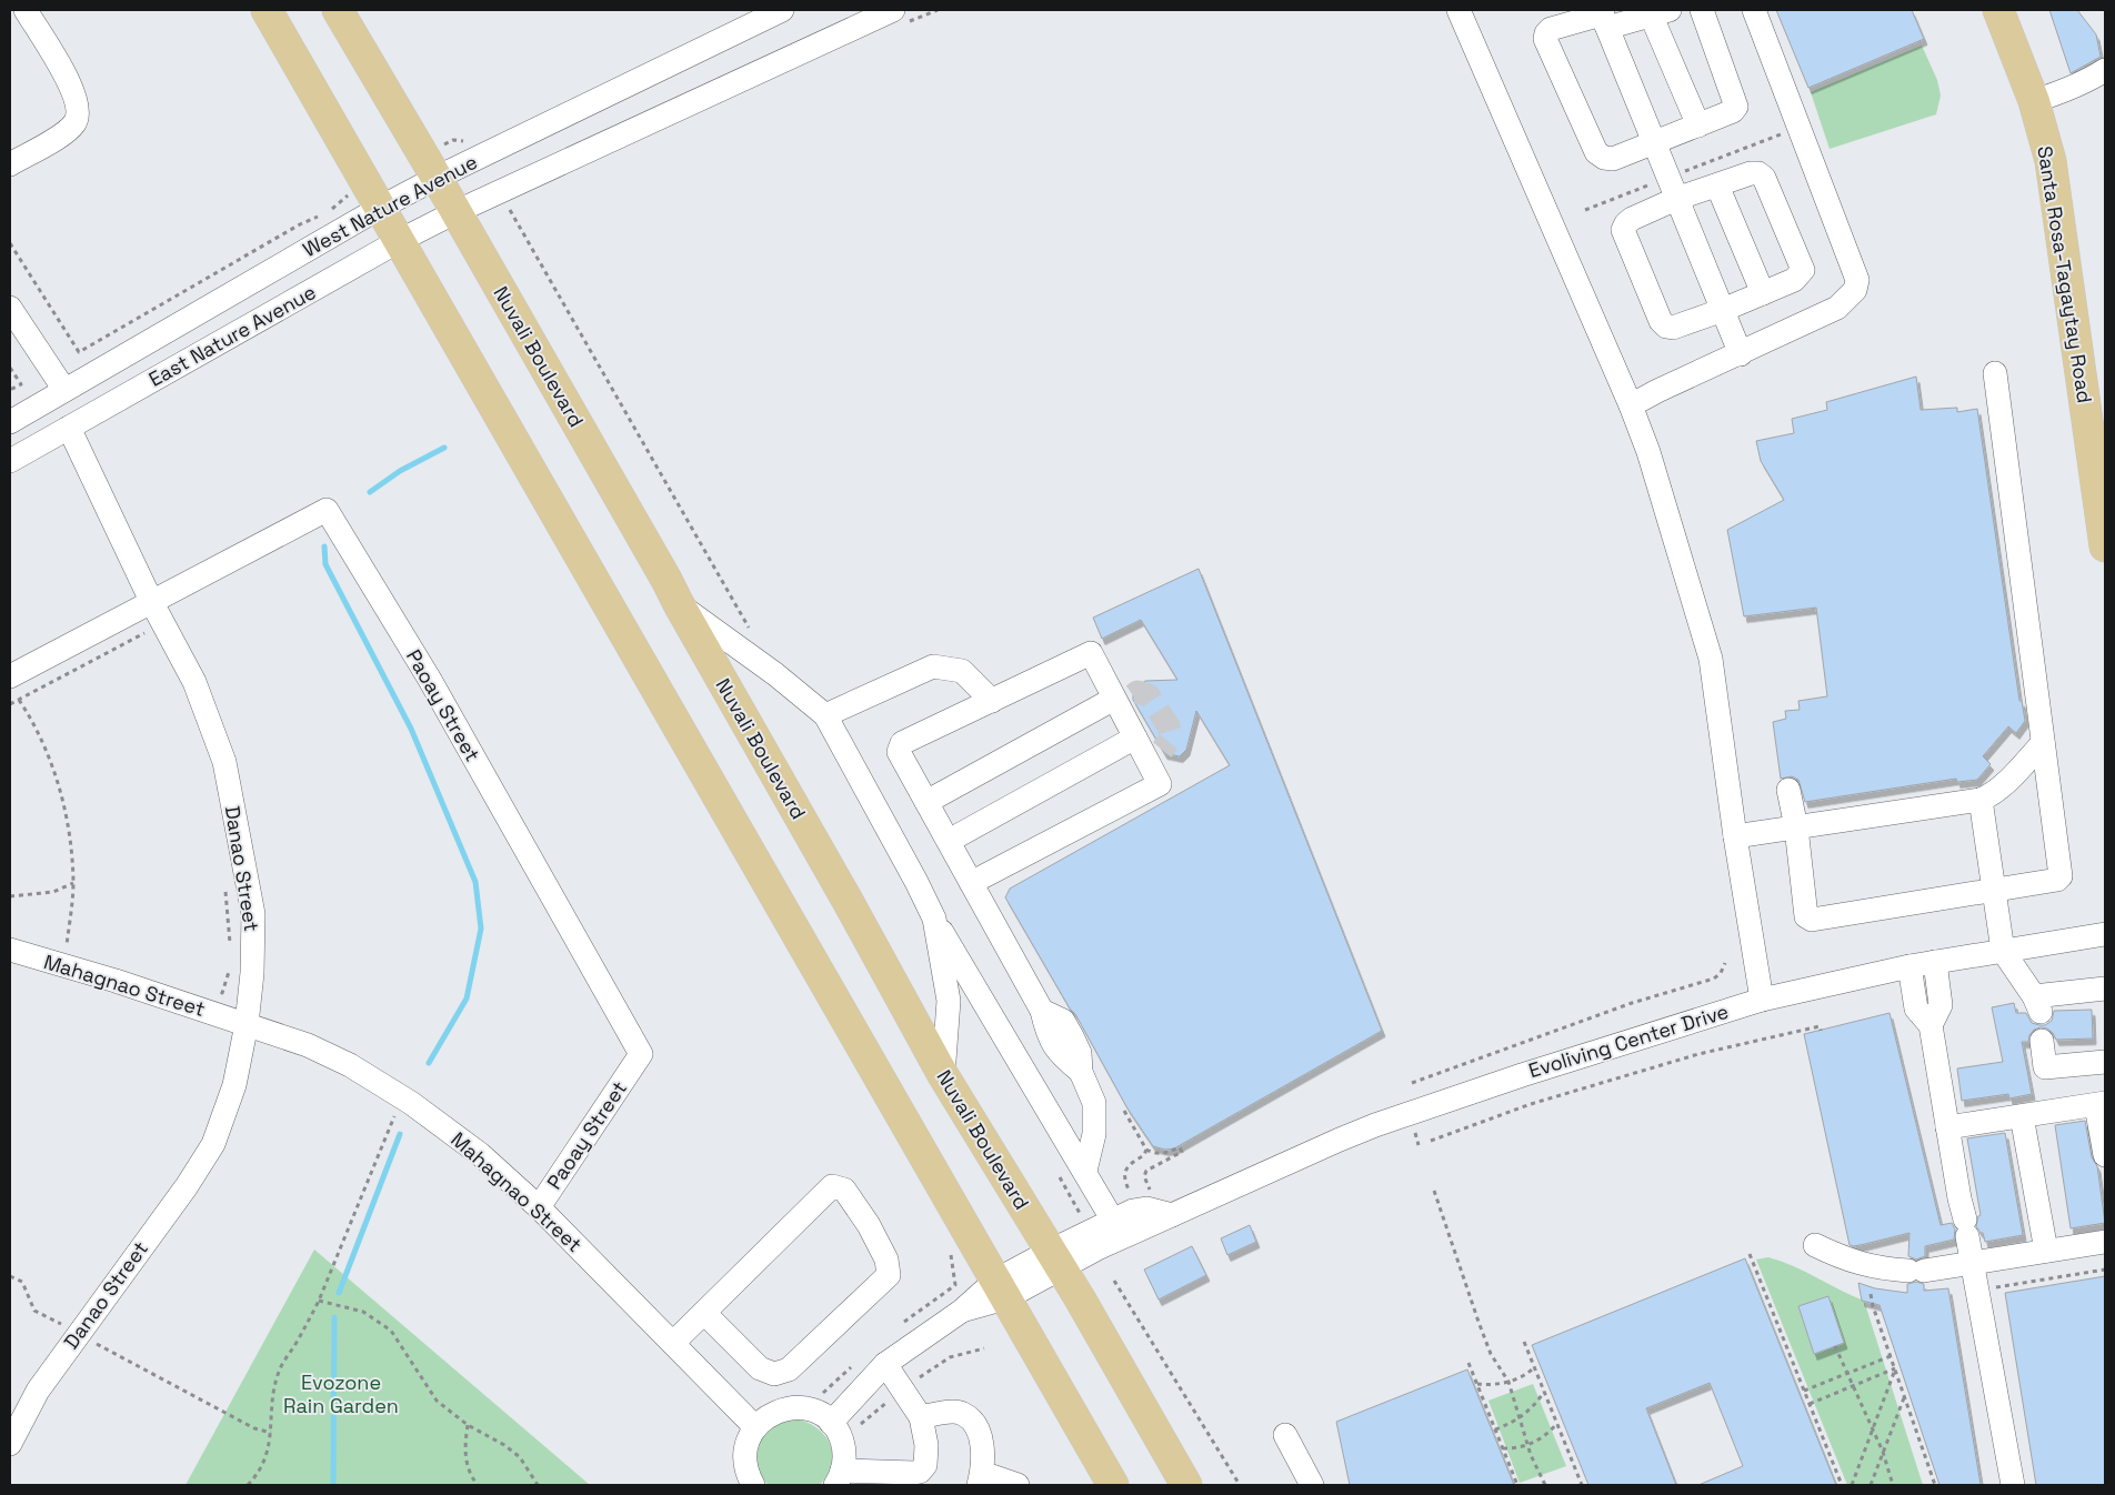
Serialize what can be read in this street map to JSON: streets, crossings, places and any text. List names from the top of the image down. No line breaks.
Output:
{"streets":{"main road":["Santa Rosa-Tagaytay Road","Nuvali Boulevard"],"street":["West Nature Avenue","East Nature Avenue","Paoay Street","Danao Street","Mahagnao Street","Evoliving Center Drive"]},"crossings":[["West Nature Avenue","East Nature Avenue"],["West Nature Avenue","Nuvali Boulevard"],["East Nature Avenue","Nuvali Boulevard"],["East Nature Avenue","Danao Street"],["Nuvali Boulevard","Evoliving Center Drive"],["Paoay Street","Danao Street"],["Paoay Street","Mahagnao Street"],["Danao Street","Mahagnao Street"]],"parks":["Evozone Rain Garden"]}
